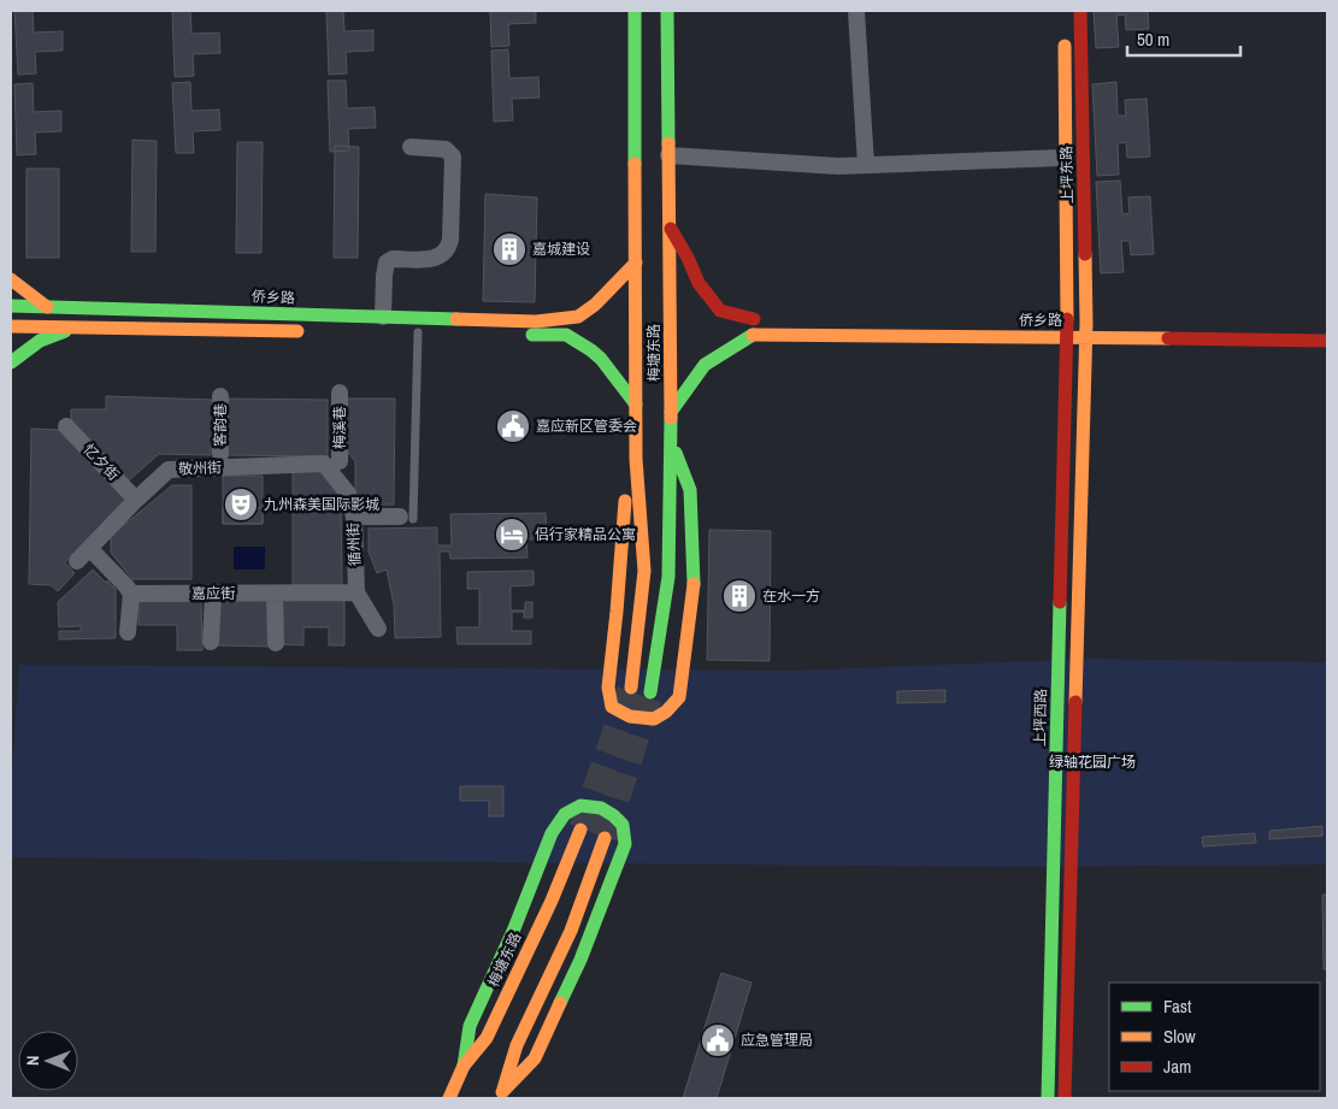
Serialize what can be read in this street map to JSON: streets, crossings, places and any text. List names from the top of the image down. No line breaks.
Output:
{"streets":{"street":["上坪东路","侨乡路","梅塘东路","客韵巷","梅溪巷","忆夕街","敬州街","循州街","嘉应街","上坪西路"]},"crossings":[["上坪东路","侨乡路"],["上坪东路","上坪西路"],["侨乡路","梅塘东路"],["侨乡路","上坪西路"],["梅溪巷","敬州街"],["梅溪巷","循州街"],["忆夕街","敬州街"],["敬州街","循州街"],["循州街","嘉应街"]],"parks":["绿轴花园广场"],"places":{"building":["嘉城建设","在水一方"],"public building":["嘉应新区管委会","应急管理局"],"theatre":["九州森美国际影城"],"hotel":["侣行家精品公寓"]},"legend":["Fast","Slow","Jam"],"scale_bar":"50 m","north":"left"}
